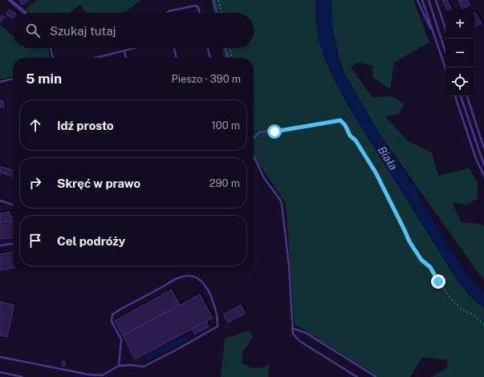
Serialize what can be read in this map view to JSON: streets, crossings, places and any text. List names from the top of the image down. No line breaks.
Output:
{"water":["Biała"],"page":{"map_buttons":["+","−"],"search":"Szukaj tutaj","heading":["5 min","Pieszo · 390 m"],"list":[["Idź prosto","100 m"],["Skręć w prawo","290 m"],"Cel podróży"]}}
